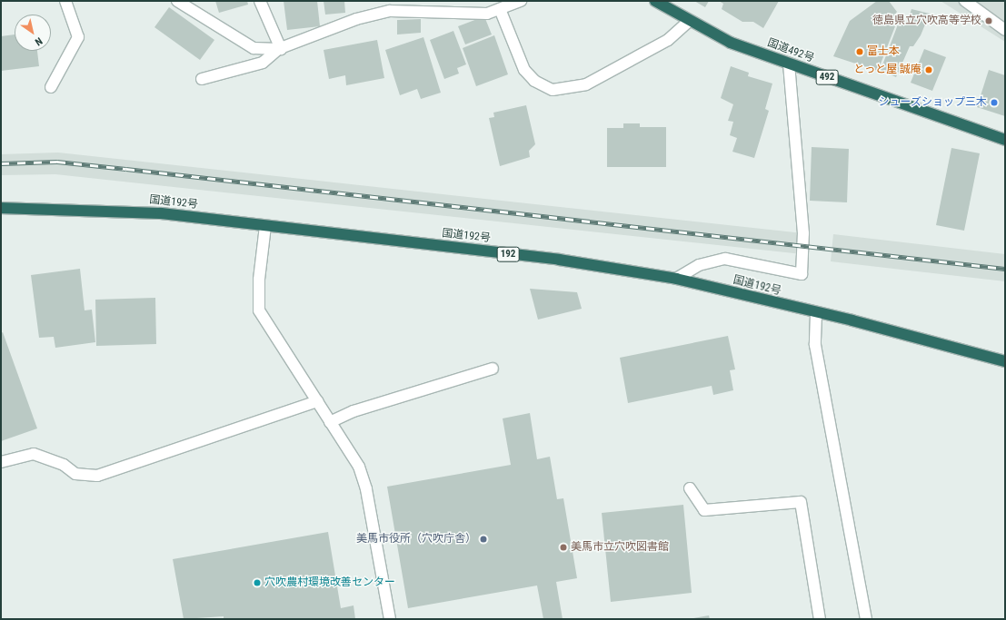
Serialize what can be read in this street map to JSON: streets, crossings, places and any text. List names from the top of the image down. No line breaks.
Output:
{"streets":{"highway":["国道492号","492","国道192号","192"]},"places":["徳島県立穴吹高等学校","富士本","とっと屋 誠庵","シューズショップ三木","美馬市役所（穴吹庁舎）","美馬市立穴吹図書館","穴吹農村環境改善センター"],"north":"bottom right"}
